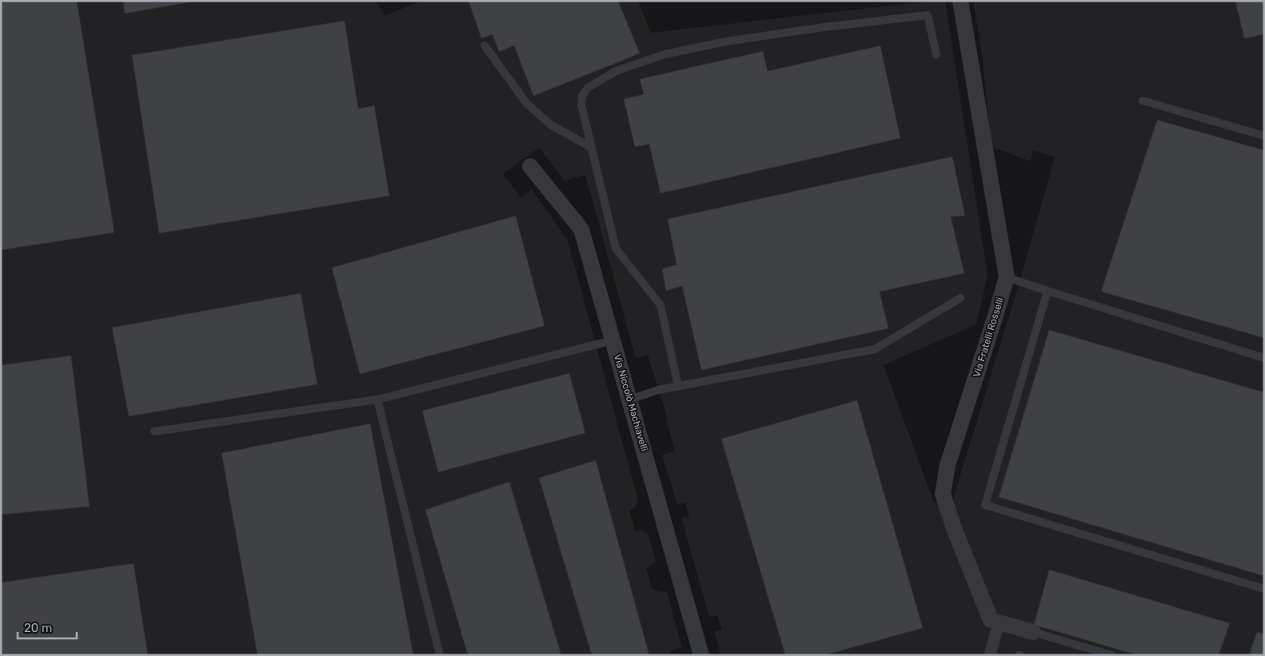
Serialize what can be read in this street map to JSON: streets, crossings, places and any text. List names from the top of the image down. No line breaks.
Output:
{"streets":{"street":["Via Fratelli Rosselli","Via Niccolò Machiavelli"]},"scale_bar":"20 m"}
